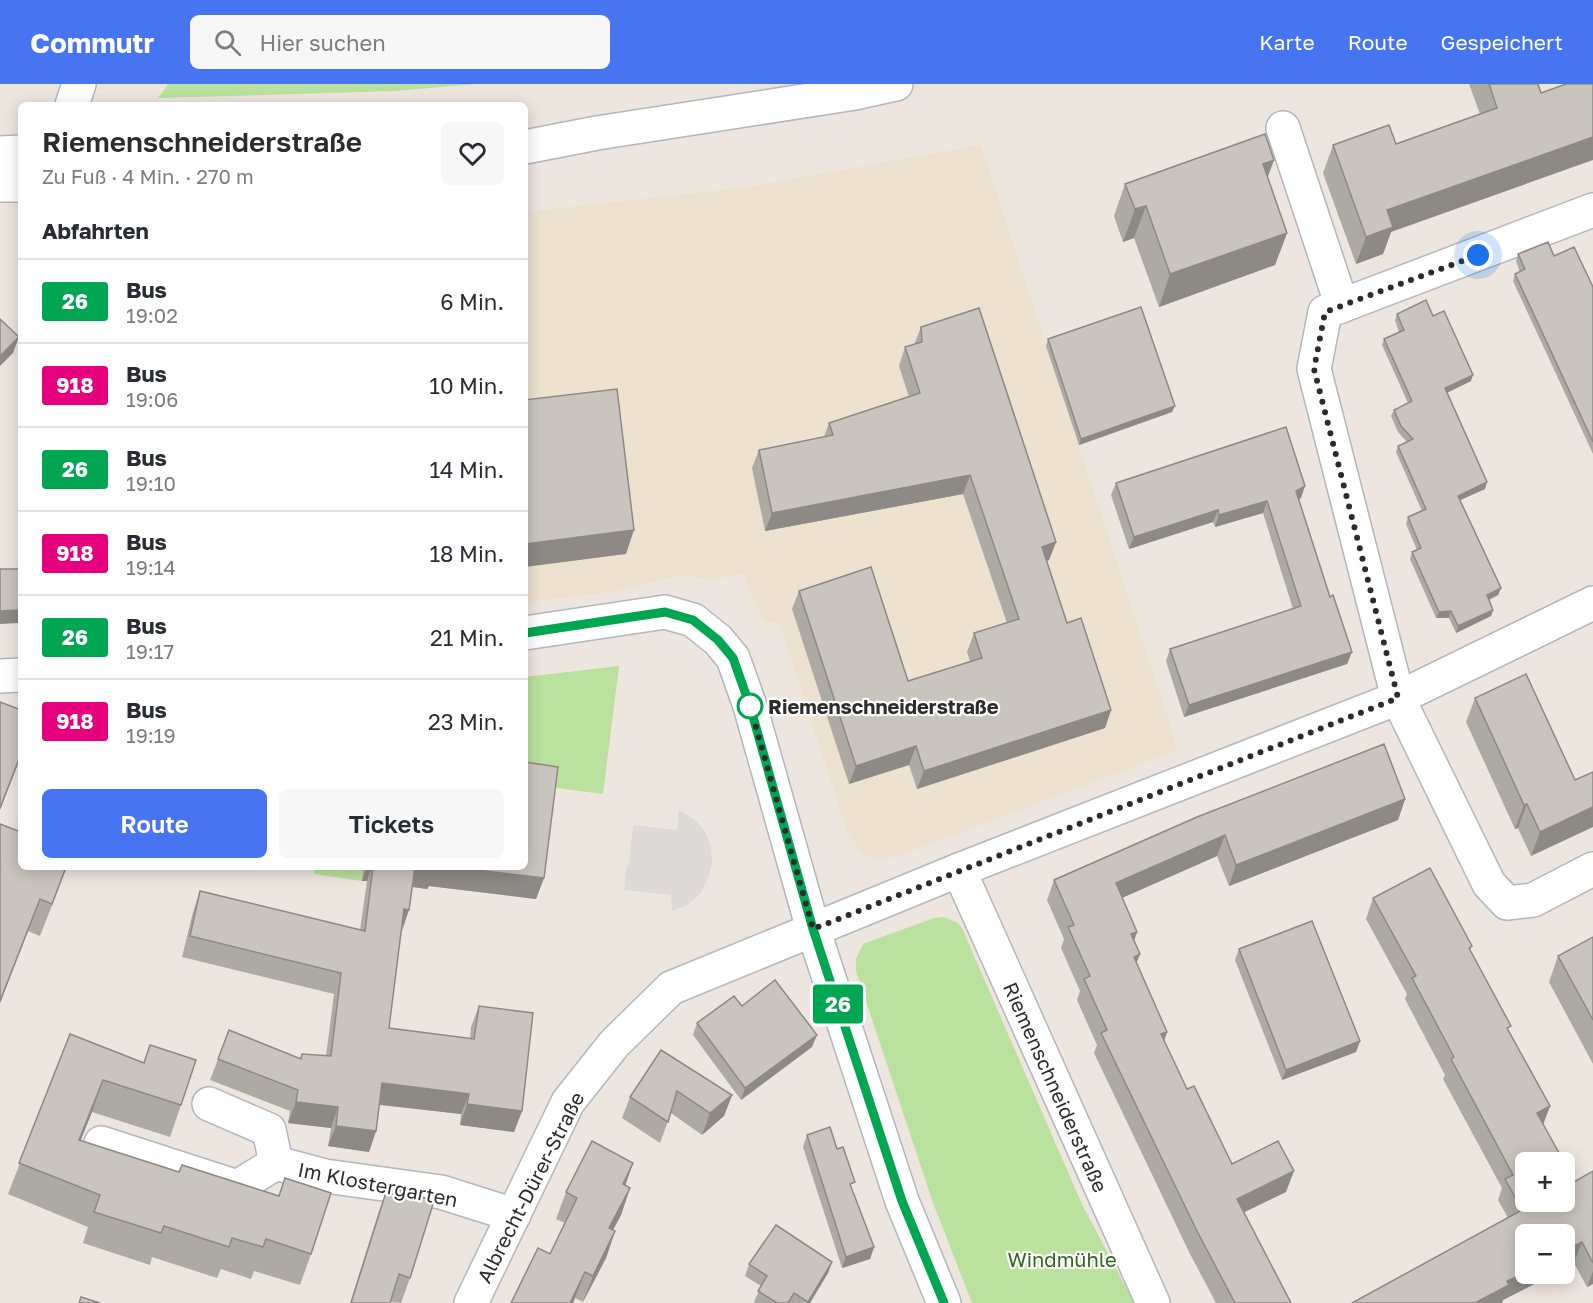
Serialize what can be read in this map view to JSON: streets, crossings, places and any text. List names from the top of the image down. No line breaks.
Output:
{"streets":{"street":["Riemenschneiderstraße","Im Klostergarten","Albrecht-Dürer-Straße"]},"crossings":[["Riemenschneiderstraße","Albrecht-Dürer-Straße"],["Im Klostergarten","Albrecht-Dürer-Straße"]],"parks":["Windmühle"],"places":["Riemenschneiderstraße"],"lines":["bus line 26"],"page":{"header":"Commutr","search":"Hier suchen","nav":["Karte","Route","Gespeichert"],"on_map":"26","heading":[["Riemenschneiderstraße","Zu Fuß · 4 Min. · 270 m"],"Abfahrten"],"list":[{"mark":"26","name":"Bus","note":"19:02","value":"6 Min."},{"mark":"918","name":"Bus","note":"19:06","value":"10 Min."},{"mark":"26","name":"Bus","note":"19:10","value":"14 Min."},{"mark":"918","name":"Bus","note":"19:14","value":"18 Min."},{"mark":"26","name":"Bus","note":"19:17","value":"21 Min."},{"mark":"918","name":"Bus","note":"19:19","value":"23 Min."}],"buttons":["Route","Tickets"],"map_buttons":["+","−"]}}
